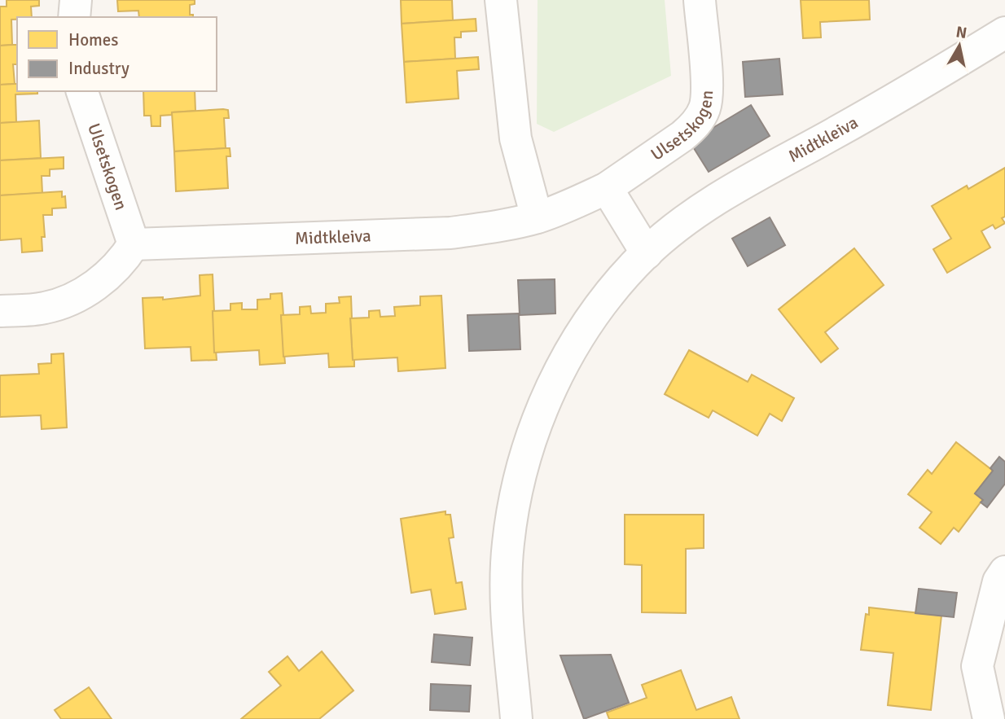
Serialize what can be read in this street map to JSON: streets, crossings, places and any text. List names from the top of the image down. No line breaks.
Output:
{"streets":{"street":["Ulsetskogen","Midtkleiva"]},"crossings":[["Ulsetskogen","Midtkleiva"]],"legend":["Homes","Industry"],"north":"top"}
